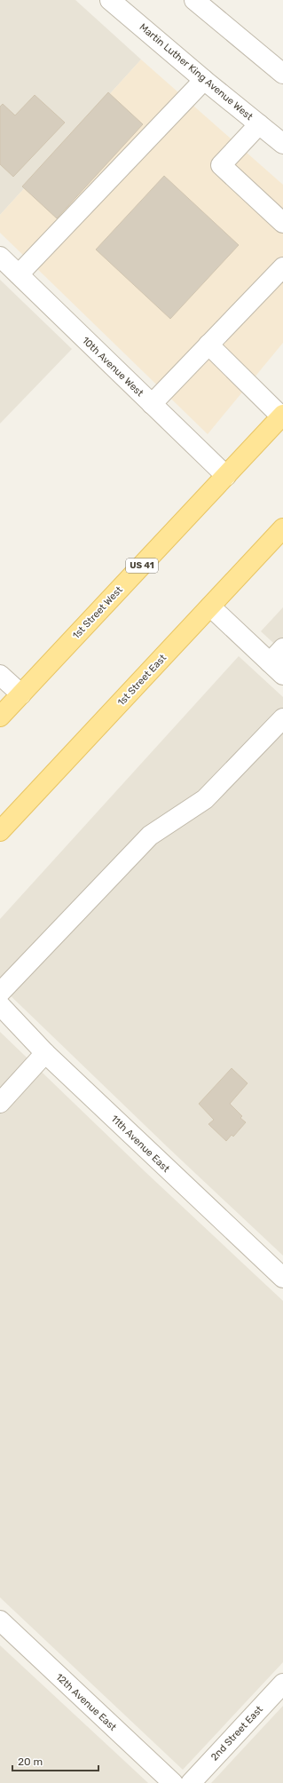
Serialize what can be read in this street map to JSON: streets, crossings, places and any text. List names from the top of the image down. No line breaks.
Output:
{"streets":{"main road":["US 41","1st Street West","1st Street East"],"street":["Martin Luther King Avenue West","10th Avenue West","11th Avenue East","12th Avenue East","2nd Street East"]},"crossings":[["10th Avenue West","1st Street West"]],"scale_bar":"20 m"}
